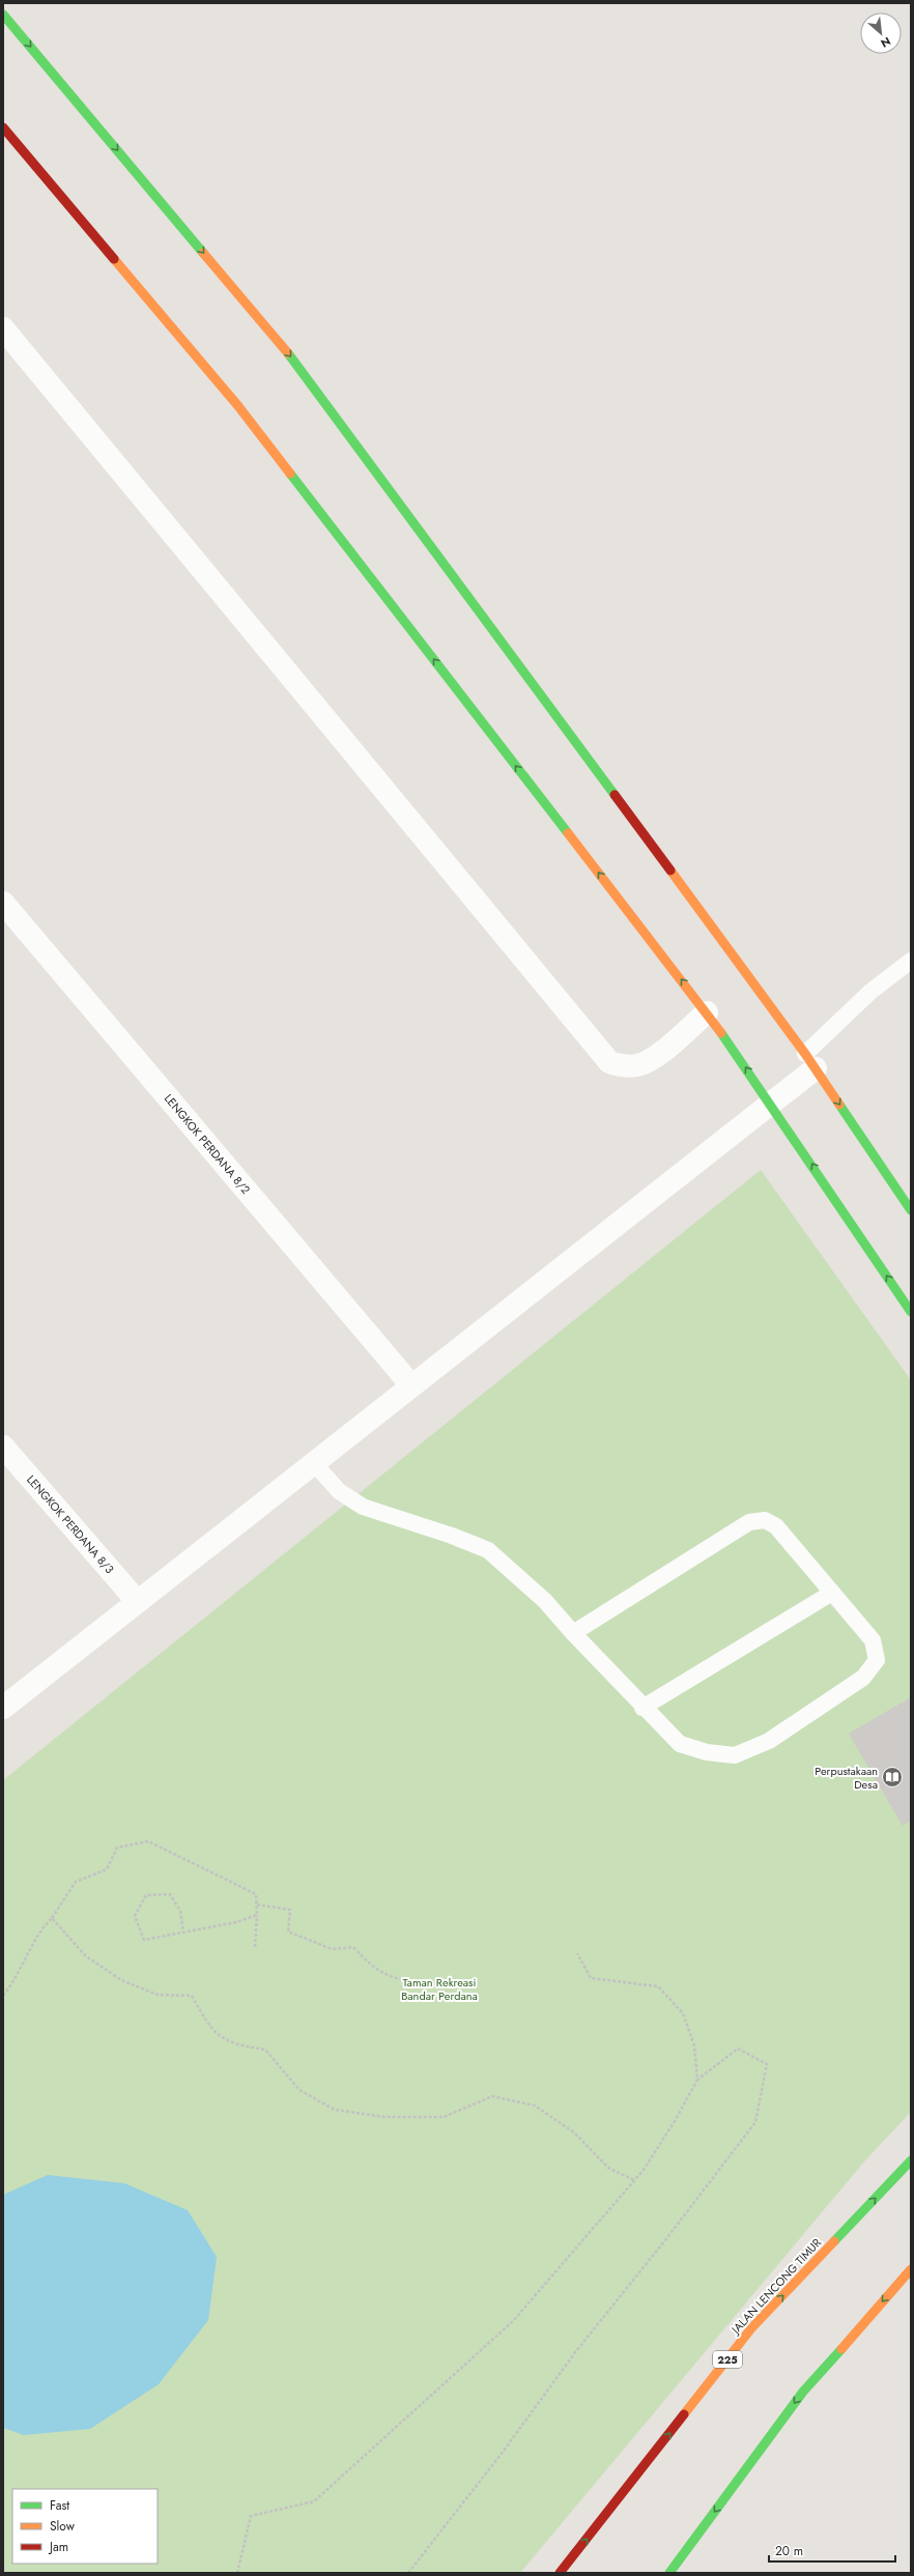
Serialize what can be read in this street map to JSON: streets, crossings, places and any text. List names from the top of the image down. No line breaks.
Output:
{"streets":{"main road":["JALAN LENCONG TIMUR","225"],"street":["LENGKOK PERDANA 8/2","LENGKOK PERDANA 8/3"]},"parks":["Taman Rekreasi Bandar Perdana"],"places":{"library":["Perpustakaan Desa"]},"legend":["Fast","Slow","Jam"],"scale_bar":"20 m","north":"bottom right"}
